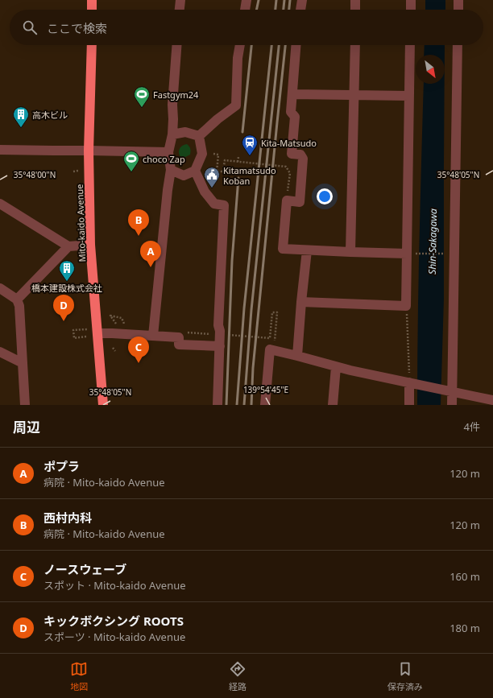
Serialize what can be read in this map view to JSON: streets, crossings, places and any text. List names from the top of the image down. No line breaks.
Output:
{"streets":{"highway":["Mito-kaido Avenue"]},"water":["Shin-Sakagawa"],"places":{"sports":["Fastgym24","choco Zap"],"building":["高木ビル","橋本建設株式会社"],"station":["Kita-Matsudo"],"public building":["Kitamatsudo Koban"]},"north":"bottom right","page":{"search":"ここで検索","pins":["B","A","D","C"],"heading":["周辺","4件"],"list":[{"mark":"A","name":"ポプラ","note":"病院 · Mito-kaido Avenue","value":"120 m"},{"mark":"B","name":"西村内科","note":"病院 · Mito-kaido Avenue","value":"120 m"},{"mark":"C","name":"ノースウェーブ","note":"スポット · Mito-kaido Avenue","value":"160 m"},{"mark":"D","name":"キックボクシング ROOTS","note":"スポーツ · Mito-kaido Avenue","value":"180 m"}],"nav":["地図","経路","保存済み"]},"coordinates":["35°48'05\"N","35°48'00\"N","139°54'45\"E"]}
